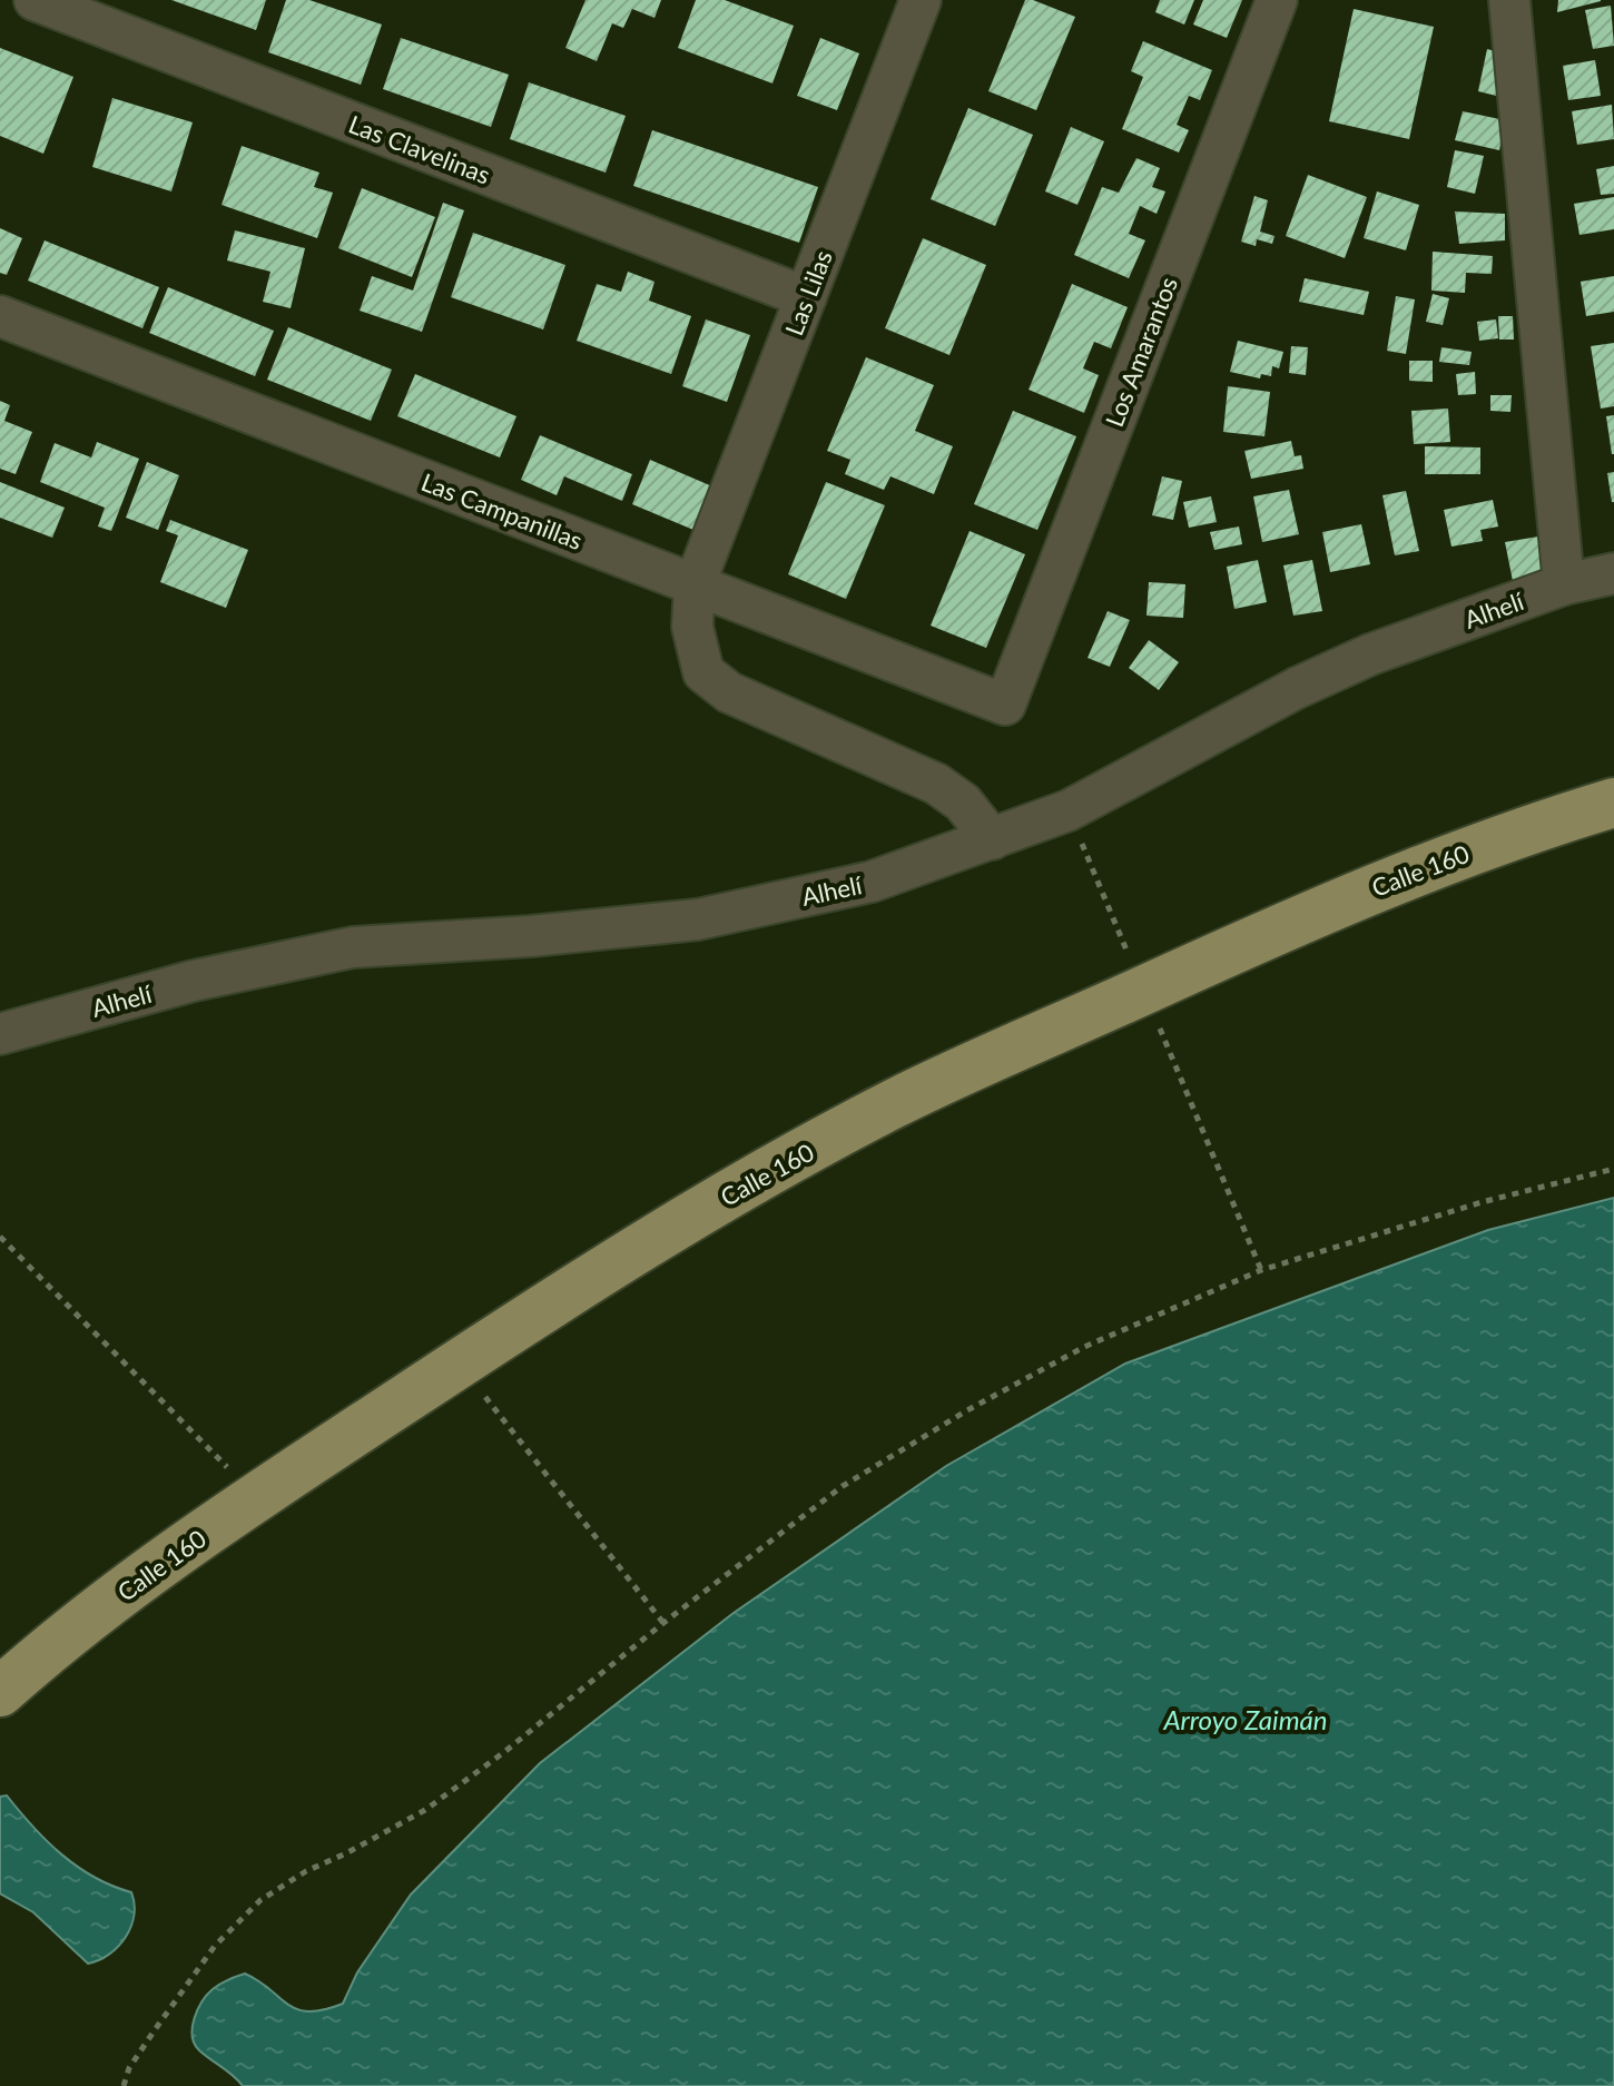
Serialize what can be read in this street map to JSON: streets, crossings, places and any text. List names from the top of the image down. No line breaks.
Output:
{"streets":{"main road":["Calle 160"],"street":["Las Clavelinas","Las Lilas","Los Amarantos","Las Campanillas","Alhelí"]},"crossings":[["Las Clavelinas","Las Lilas"],["Las Lilas","Las Campanillas"],["Las Lilas","Alhelí"],["Los Amarantos","Las Campanillas"]],"water":["Arroyo Zaimán"]}
